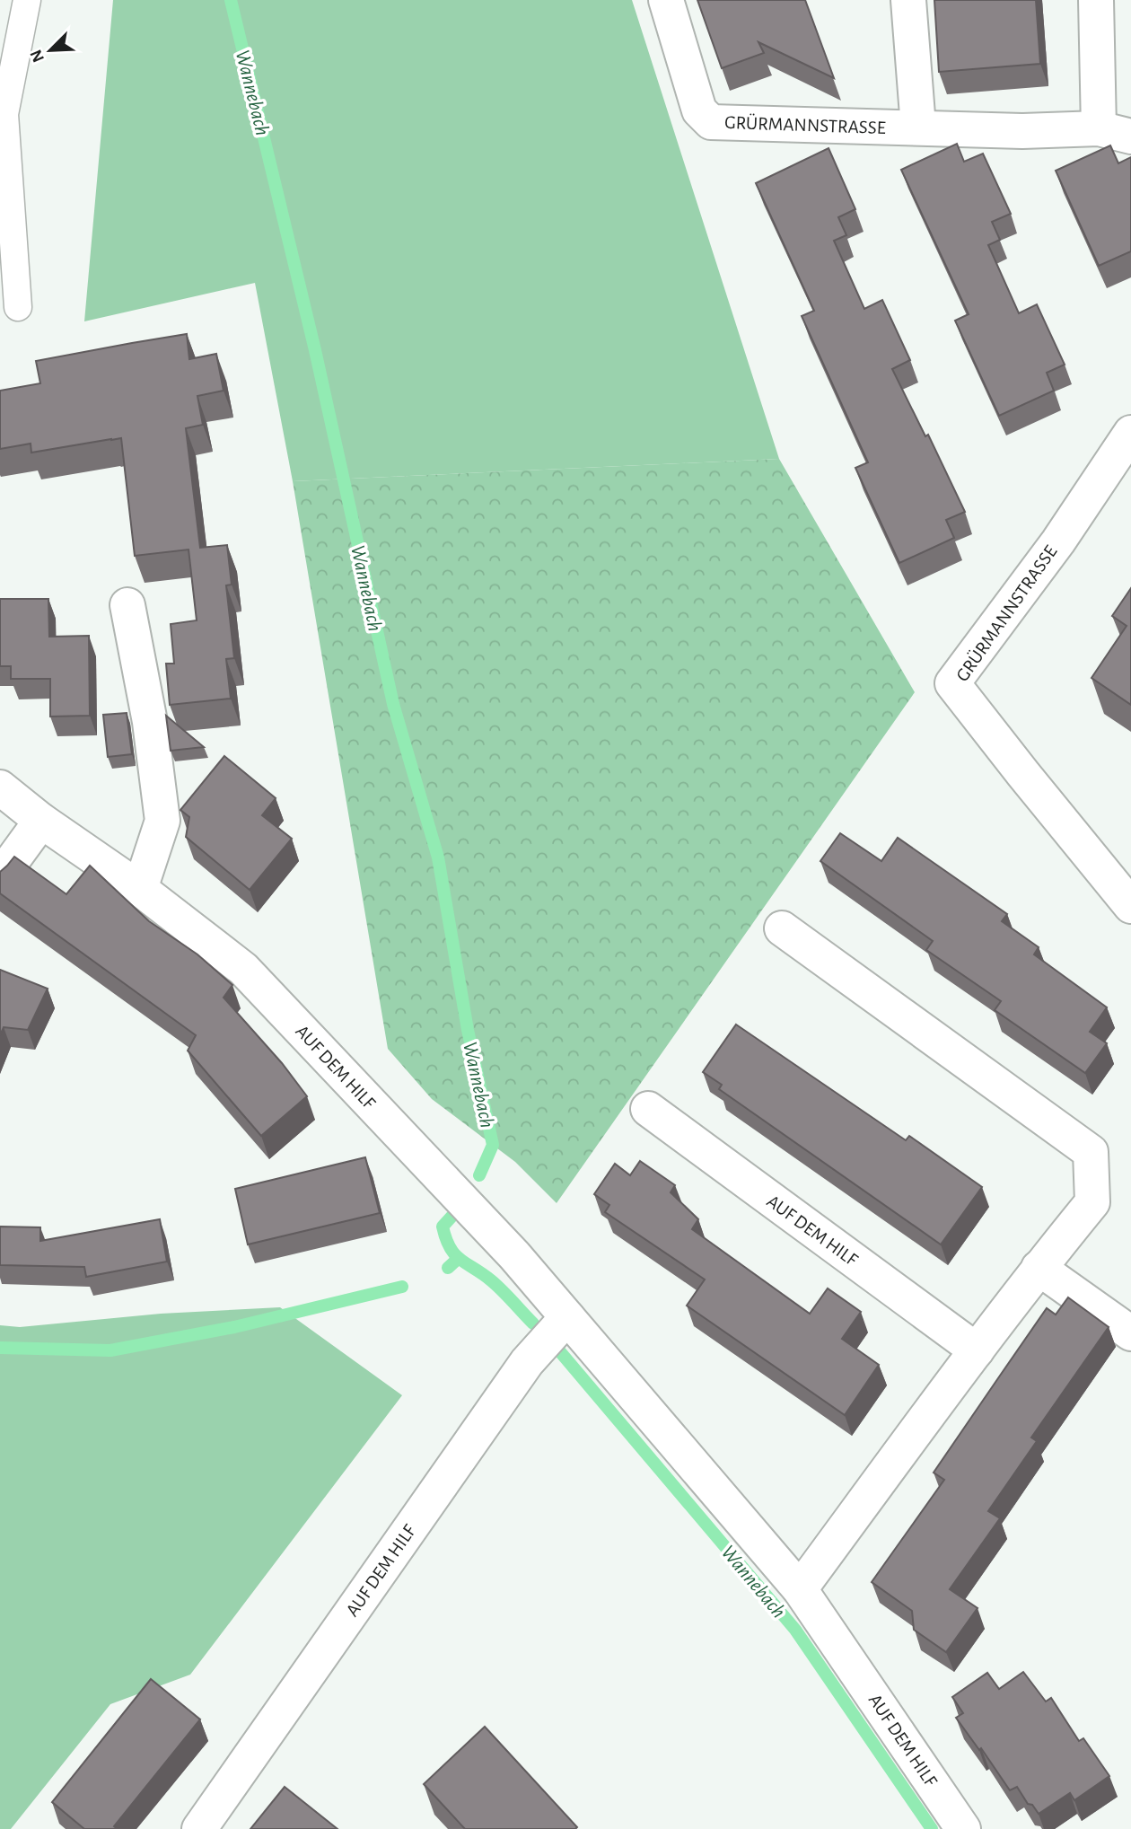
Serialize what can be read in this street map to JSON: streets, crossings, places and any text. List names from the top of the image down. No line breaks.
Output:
{"streets":{"street":["GRÜRMANNSTRASSE","AUF DEM HILF"]},"water":["Wannebach"],"north":"bottom left"}
